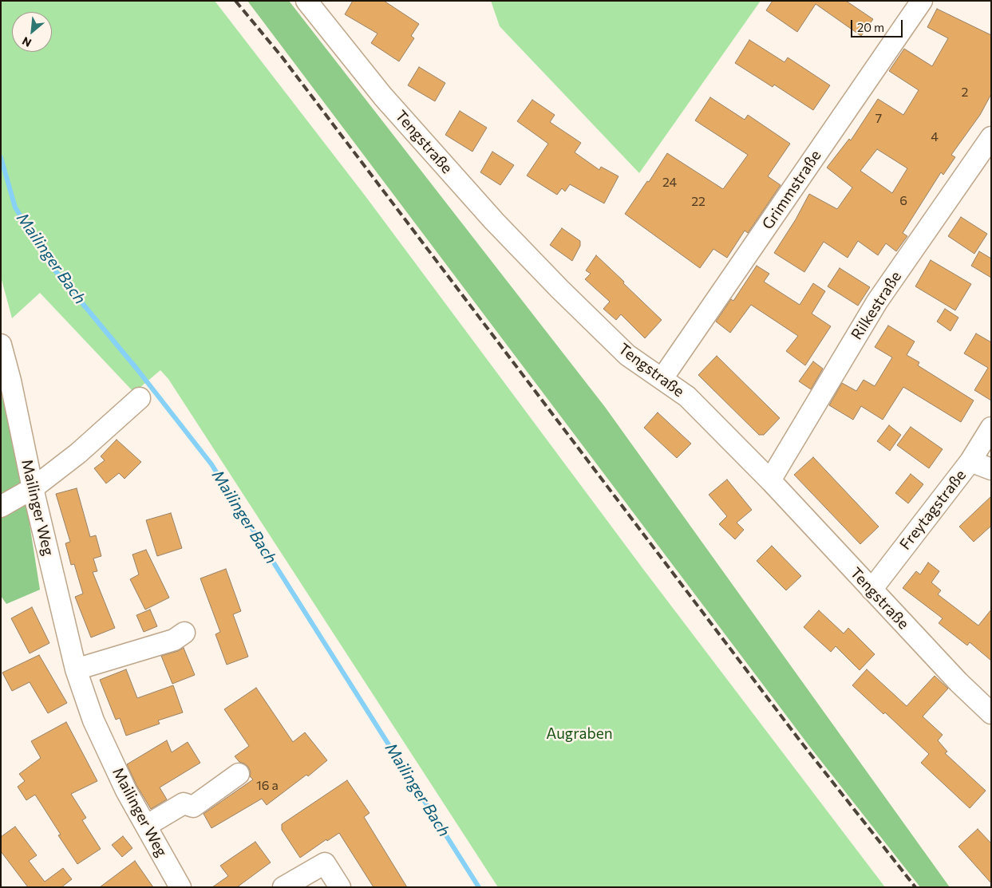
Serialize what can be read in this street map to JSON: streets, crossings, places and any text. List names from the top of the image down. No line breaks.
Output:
{"streets":{"street":["Tengstraße","Grimmstraße","Rilkestraße","Mailinger Weg","Freytagstraße"]},"crossings":[["Tengstraße","Grimmstraße"],["Tengstraße","Rilkestraße"],["Tengstraße","Freytagstraße"]],"water":["Mailinger Bach"],"parks":["Augraben"],"house_numbers":["2","7","4","24","6","22","16 a"],"scale_bar":"20 m","north":"bottom left"}
